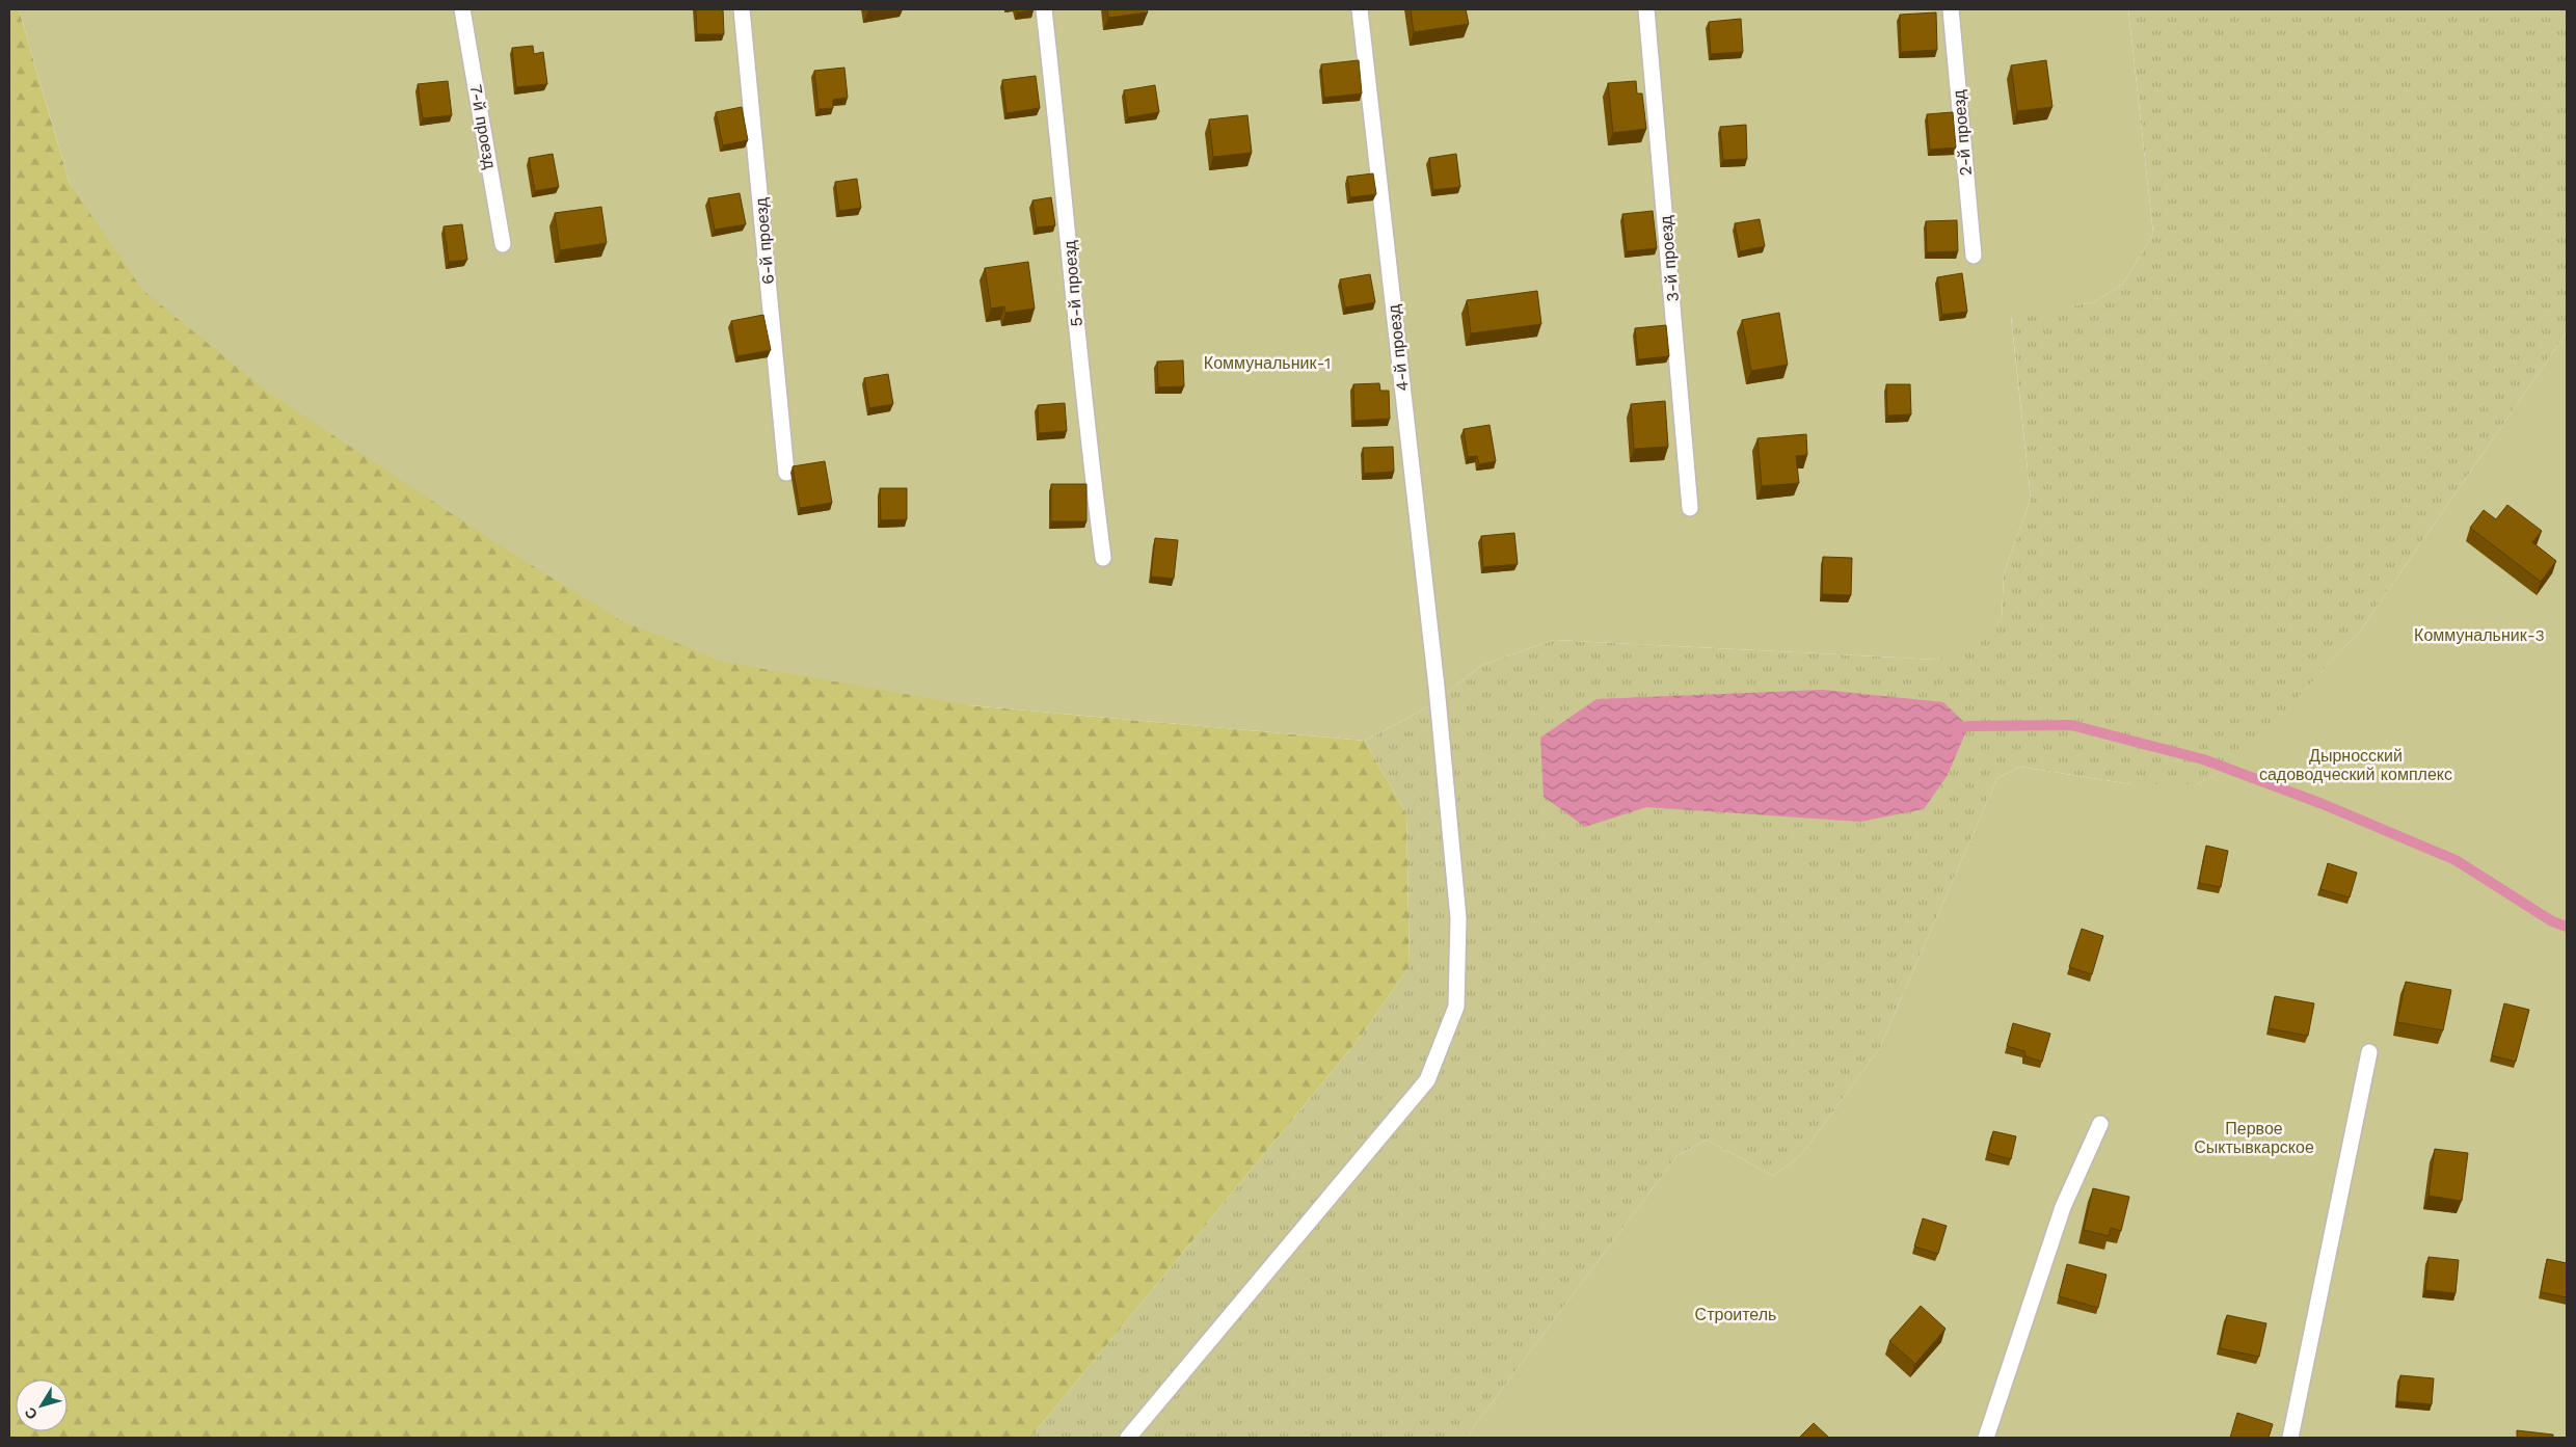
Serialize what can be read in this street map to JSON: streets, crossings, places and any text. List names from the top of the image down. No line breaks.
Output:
{"streets":{"lane":["7-й проезд","2-й проезд","6-й проезд","3-й проезд","5-й проезд","4-й проезд"]},"parks":["Коммунальник-1","Коммунальник-3","Дырносский садоводческий комплекс","Первое Сыктывкарское","Строитель"],"north":"bottom left"}
